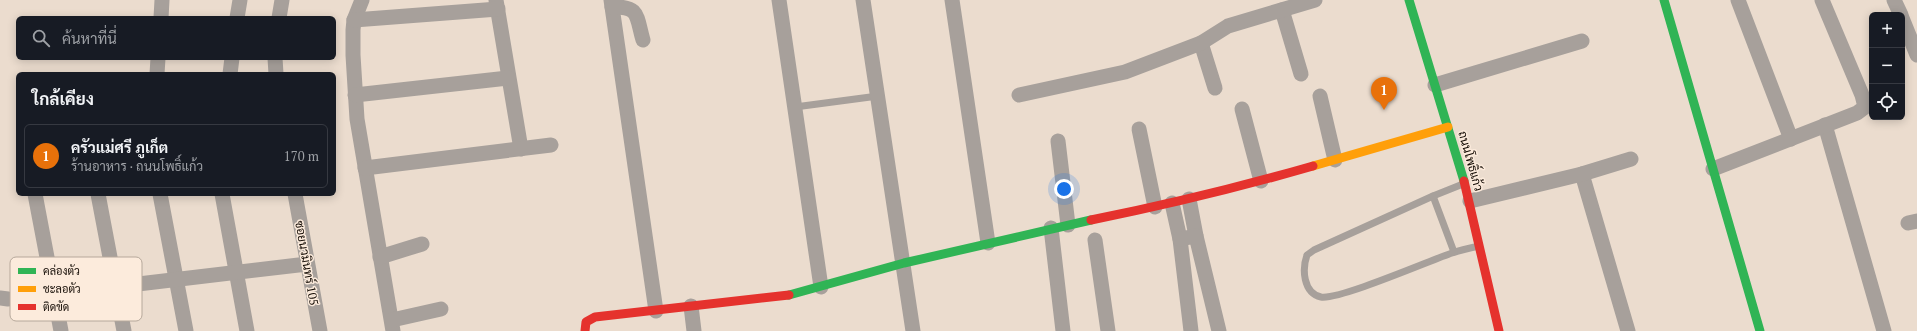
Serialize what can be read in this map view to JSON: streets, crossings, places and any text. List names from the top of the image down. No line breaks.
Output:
{"streets":{"street":["ถนนโพธิ์แก้ว","ซอยนวมินทร์ 105"]},"legend":["คล่องตัว","ชะลอตัว","ติดขัด"],"page":{"map_buttons":["+","−"],"search":"ค้นหาที่นี่","heading":"ใกล้เคียง","pins":"1","list":[{"mark":"1","name":"ครัวแม่ศรี ภูเก็ต","note":"ร้านอาหาร · ถนนโพธิ์แก้ว","value":"170 m"}]}}
